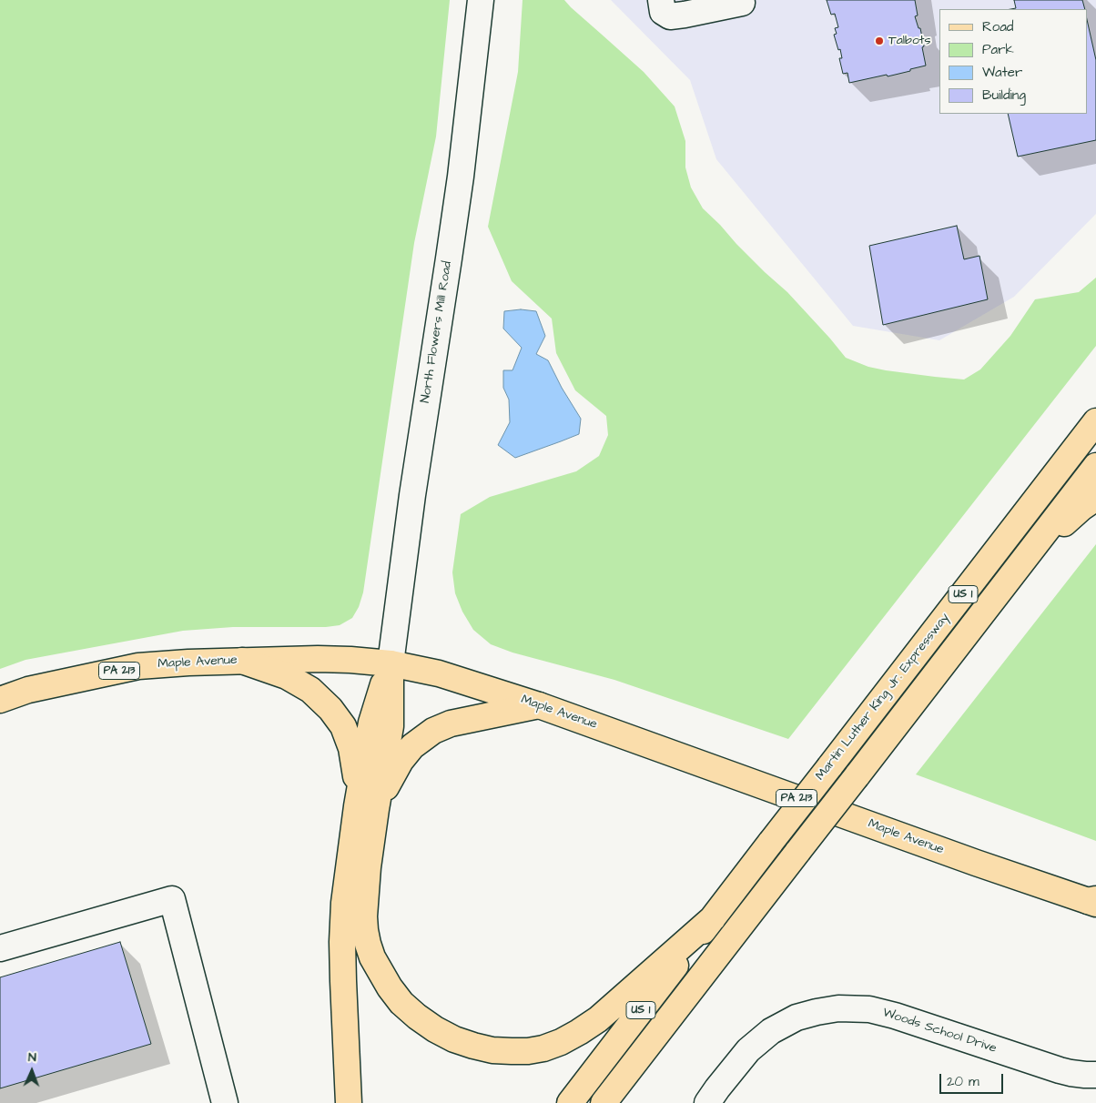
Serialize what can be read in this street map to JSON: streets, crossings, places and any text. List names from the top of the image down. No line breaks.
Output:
{"streets":{"main road":["US 1","Maple Avenue","PA 213","Martin Luther King Jr. Expressway"],"street":["North Flowers Mill Road","Woods School Drive"]},"crossings":[["North Flowers Mill Road","Maple Avenue"]],"places":["Talbots"],"legend":["Road","Park","Water","Building"],"scale_bar":"20 m","north":"top"}
